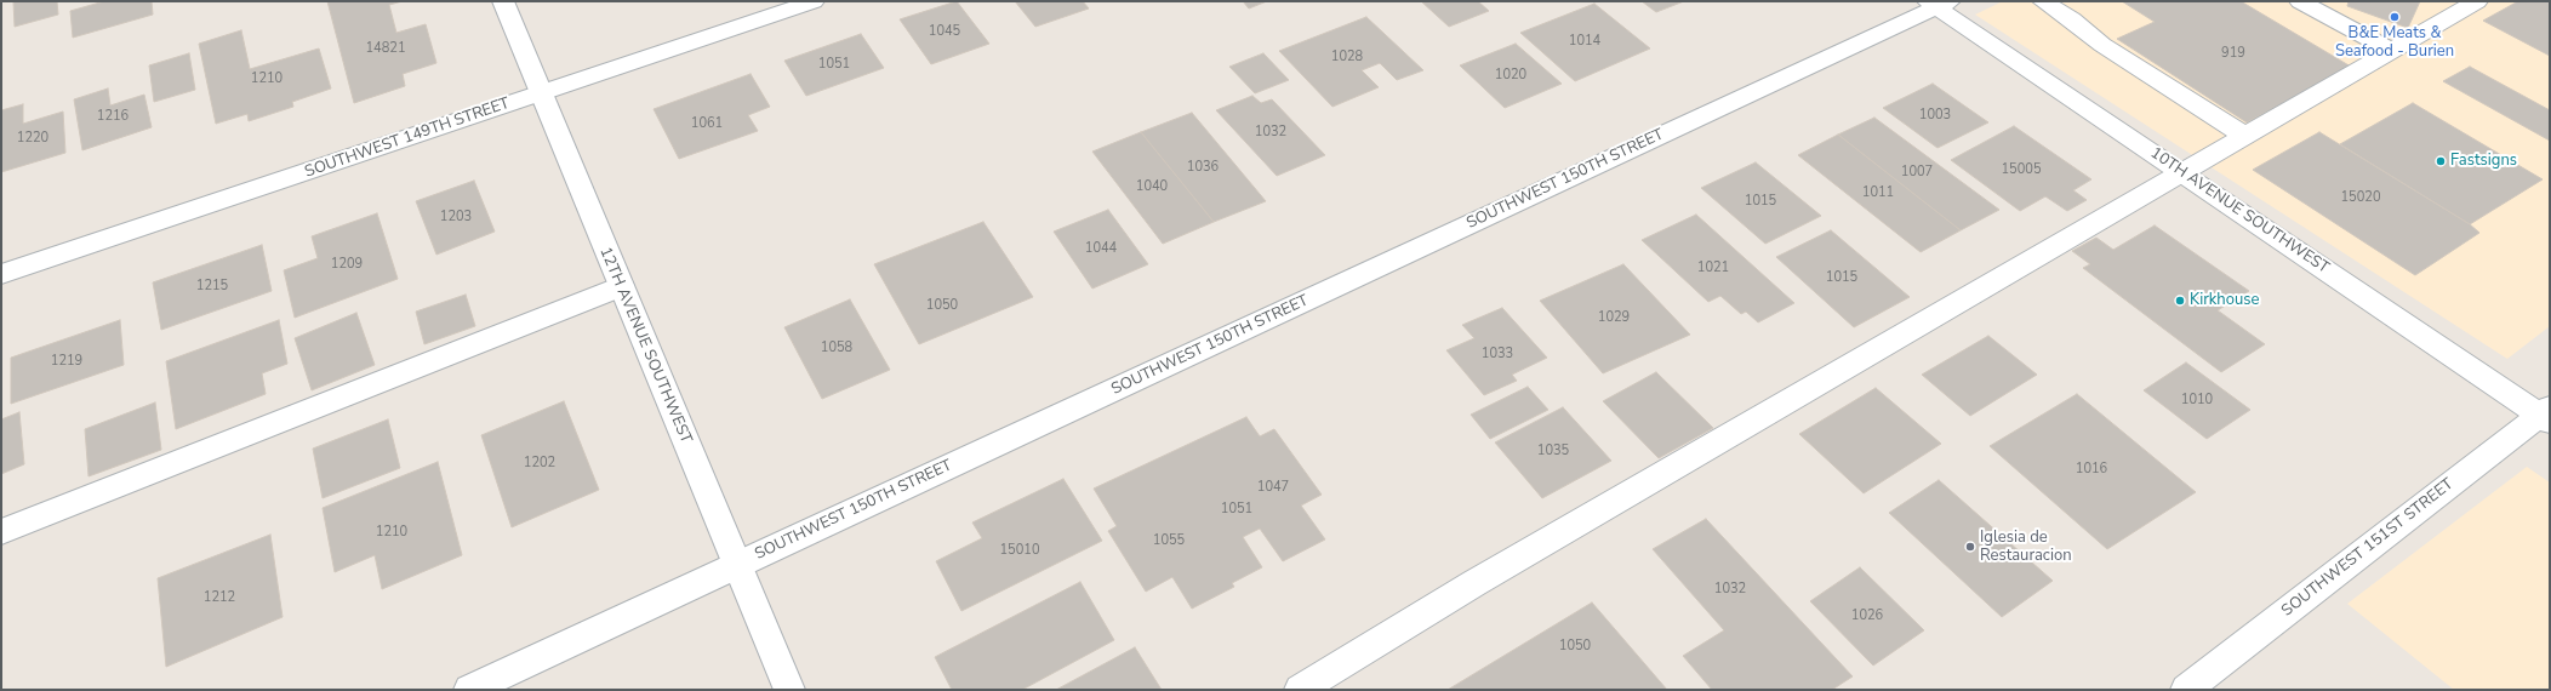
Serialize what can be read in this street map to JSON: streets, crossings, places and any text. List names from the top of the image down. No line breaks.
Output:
{"streets":{"street":["SOUTHWEST 149TH STREET","SOUTHWEST 150TH STREET","10TH AVENUE SOUTHWEST","12TH AVENUE SOUTHWEST","SOUTHWEST 151ST STREET"]},"crossings":[["SOUTHWEST 149TH STREET","12TH AVENUE SOUTHWEST"],["SOUTHWEST 150TH STREET","10TH AVENUE SOUTHWEST"],["SOUTHWEST 150TH STREET","12TH AVENUE SOUTHWEST"],["10TH AVENUE SOUTHWEST","SOUTHWEST 151ST STREET"]],"places":["B&E Meats & Seafood - Burien","Fastsigns","Kirkhouse","Iglesia de Restauracion"],"house_numbers":["1045","1014","14821","919","1028","1051","1020","1210","1003","1216","1061","1032","1220","1036","15005","1007","1040","1011","15020","1015","1203","1044","1209","1021","1015","1215","1050","1029","1058","1033","1219","1010","1035","1202","1016","1047","1051","1210","1055","15010","1032","1212","1026","1050"]}
